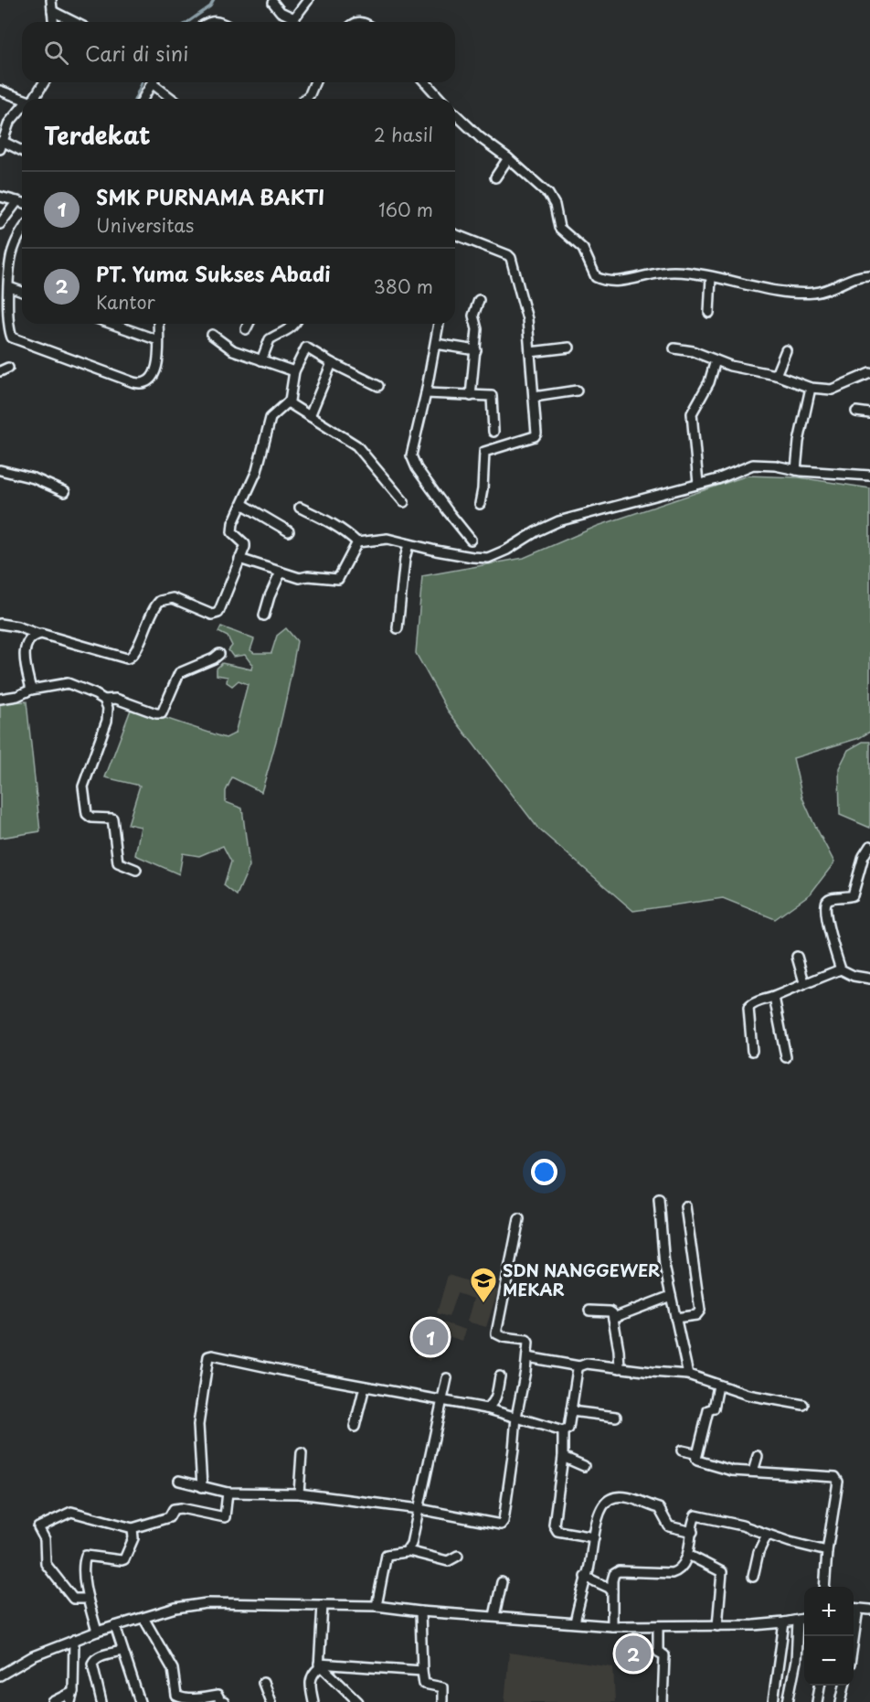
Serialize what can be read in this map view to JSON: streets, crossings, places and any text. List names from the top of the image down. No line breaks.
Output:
{"places":{"school or university":["SDN NANGGEWER MEKAR"]},"page":{"search":"Cari di sini","heading":["Terdekat","2 hasil"],"list":[{"mark":"1","name":"SMK PURNAMA BAKTI","note":"Universitas","value":"160 m"},{"mark":"2","name":"PT. Yuma Sukses Abadi","note":"Kantor","value":"380 m"}],"pins":["1","2"],"map_buttons":["+","−"]}}
